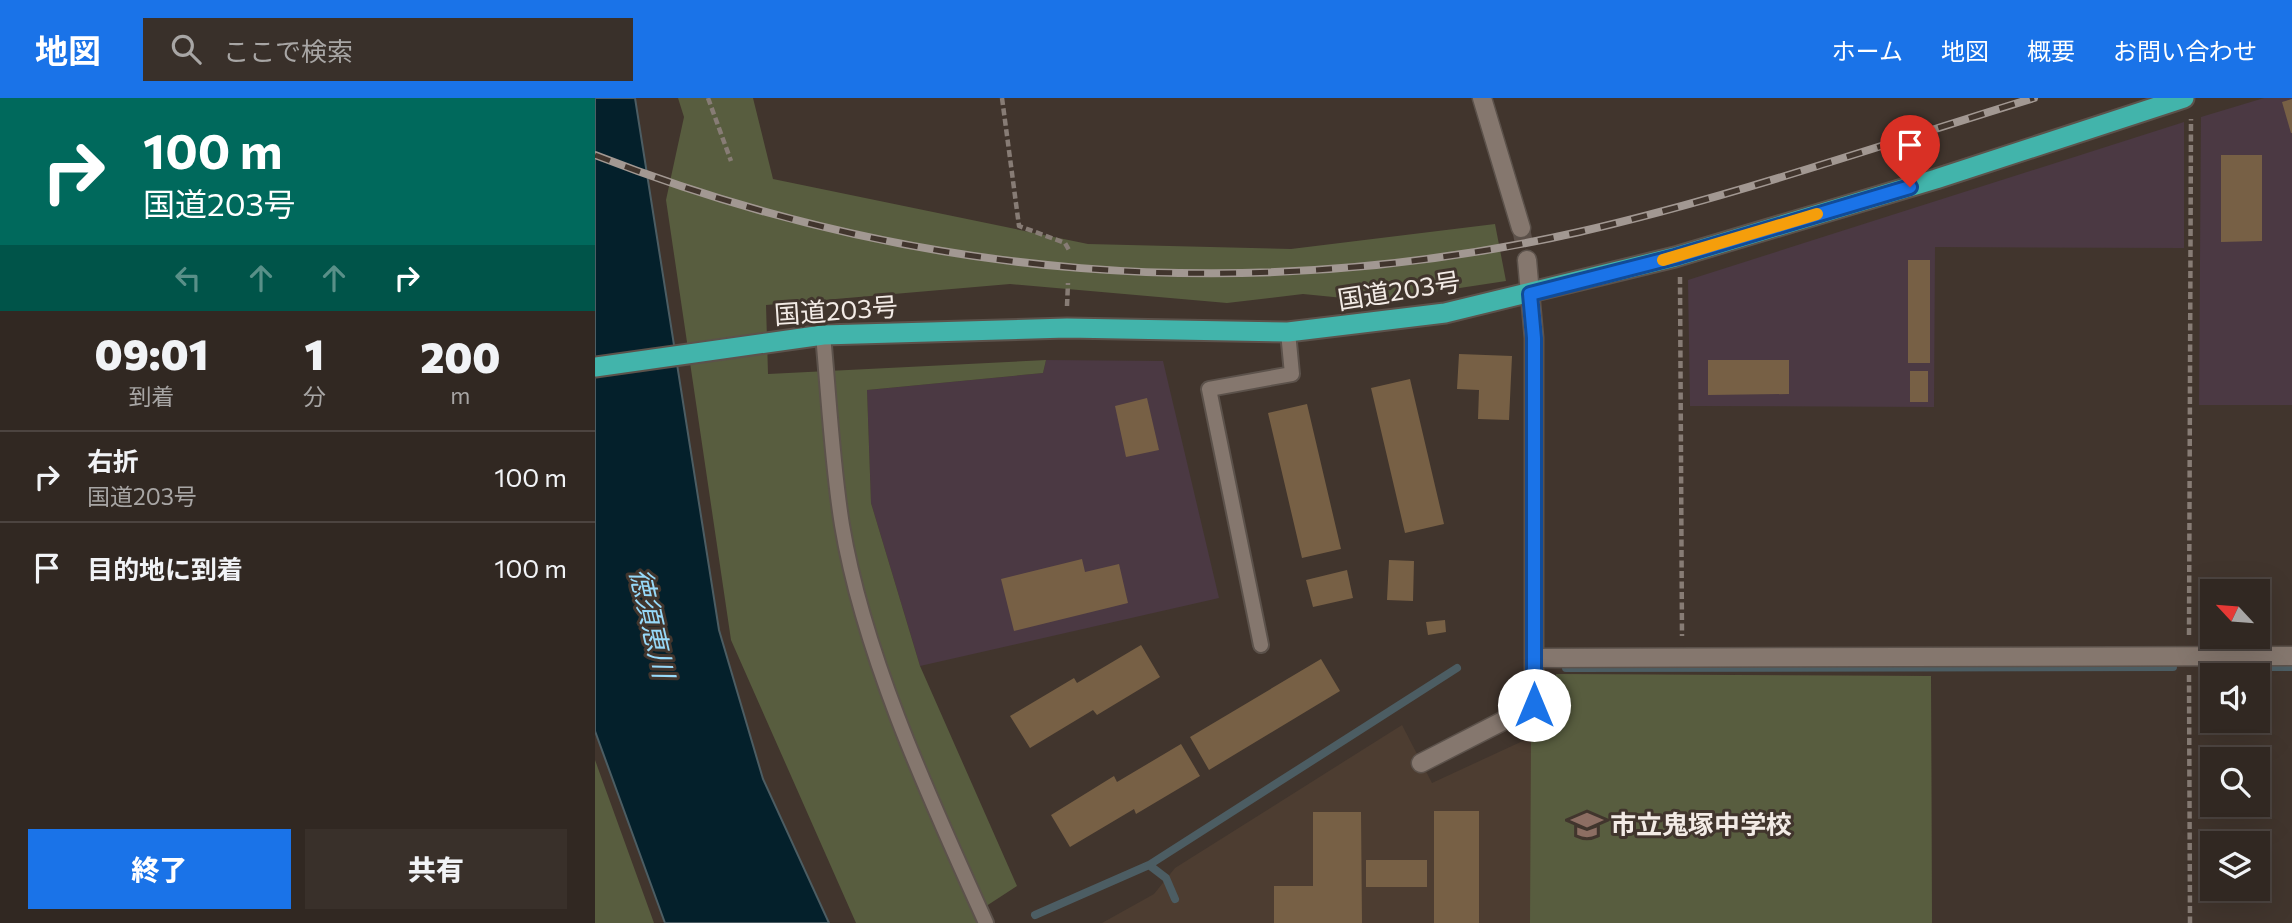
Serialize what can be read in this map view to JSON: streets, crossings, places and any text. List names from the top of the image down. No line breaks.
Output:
{"streets":{"highway":["国道203号"]},"water":["徳須恵川"],"places":{"school or university":["市立鬼塚中学校"]},"north":"top left","page":{"header":"地図","search":"ここで検索","nav":["ホーム","地図","概要","お問い合わせ"],"turn":["100 m","国道203号"],"eta":["09:01","到着","1","分","200","m"],"list":[{"name":"右折","note":"国道203号","value":"100 m"},{"name":"目的地に到着","value":"100 m"}],"buttons":["終了","共有"]}}
